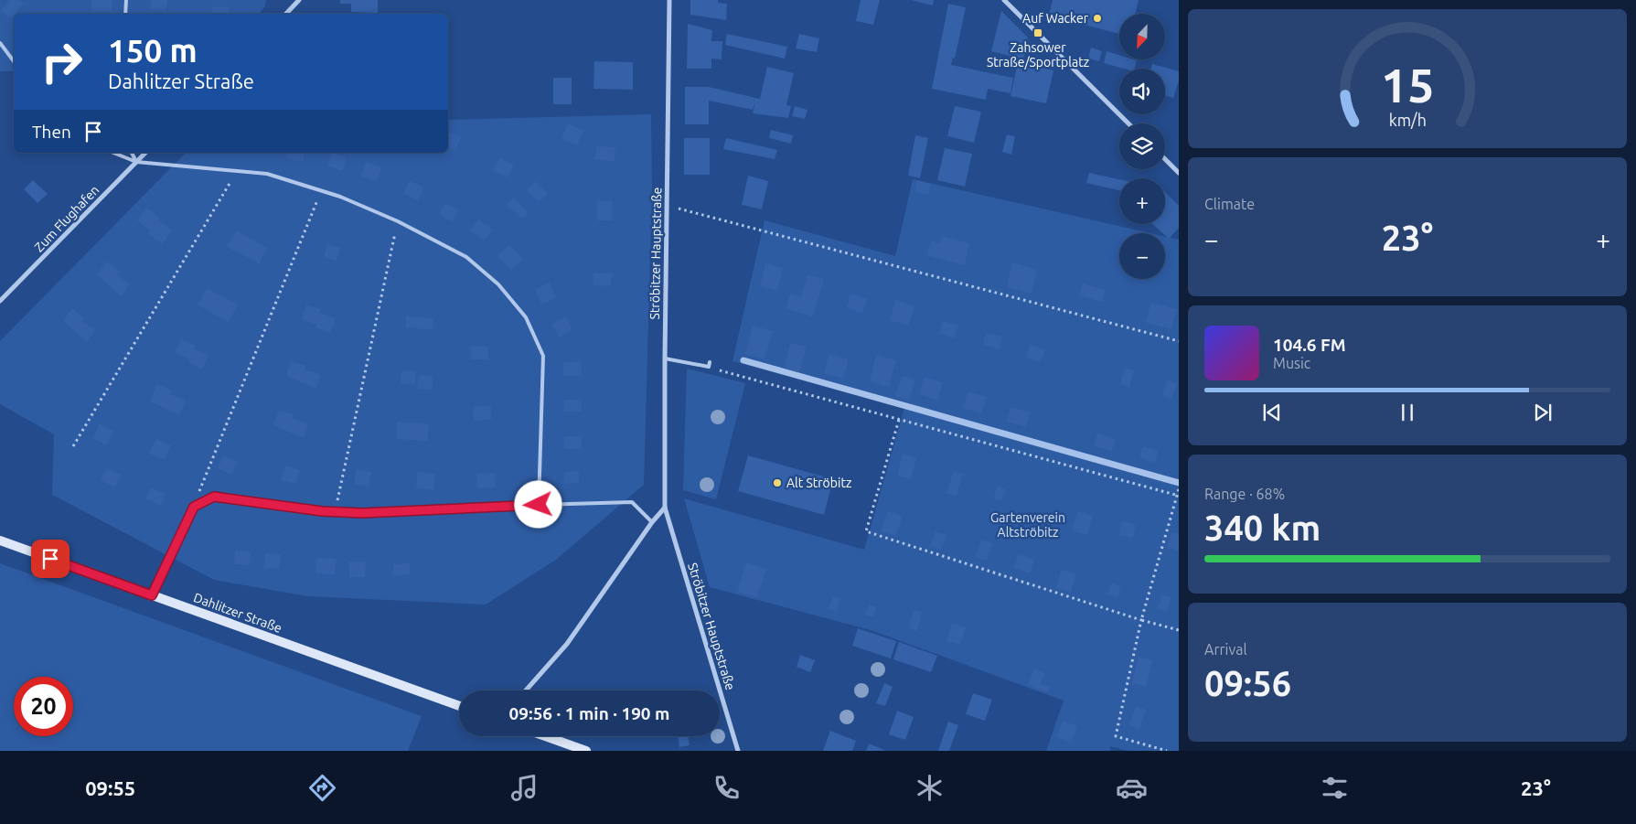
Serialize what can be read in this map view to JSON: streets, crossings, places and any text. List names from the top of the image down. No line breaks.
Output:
{"streets":{"street":["Zum Flughafen","Ströbitzer Hauptstraße","Dahlitzer Straße"]},"parks":["Gartenverein Altströbitz"],"places":{"other":["Auf Wacker","Alt Ströbitz"],"transit":["Zahsower Straße/Sportplatz"]},"north":"bottom left","page":{"map_buttons":["+","−"],"turn":["150 m","Dahlitzer Straße"],"then":"Then","tile":["Climate",["Range · 68%","340 km"],["Arrival","09:56"]],"heat":["−","23°","+"],"song":["104.6 FM","Music"],"limit":"20","trip":"09:56 · 1 min · 190 m","tabs":["09:55","23°"],"gauge":["15","km/h"]}}
